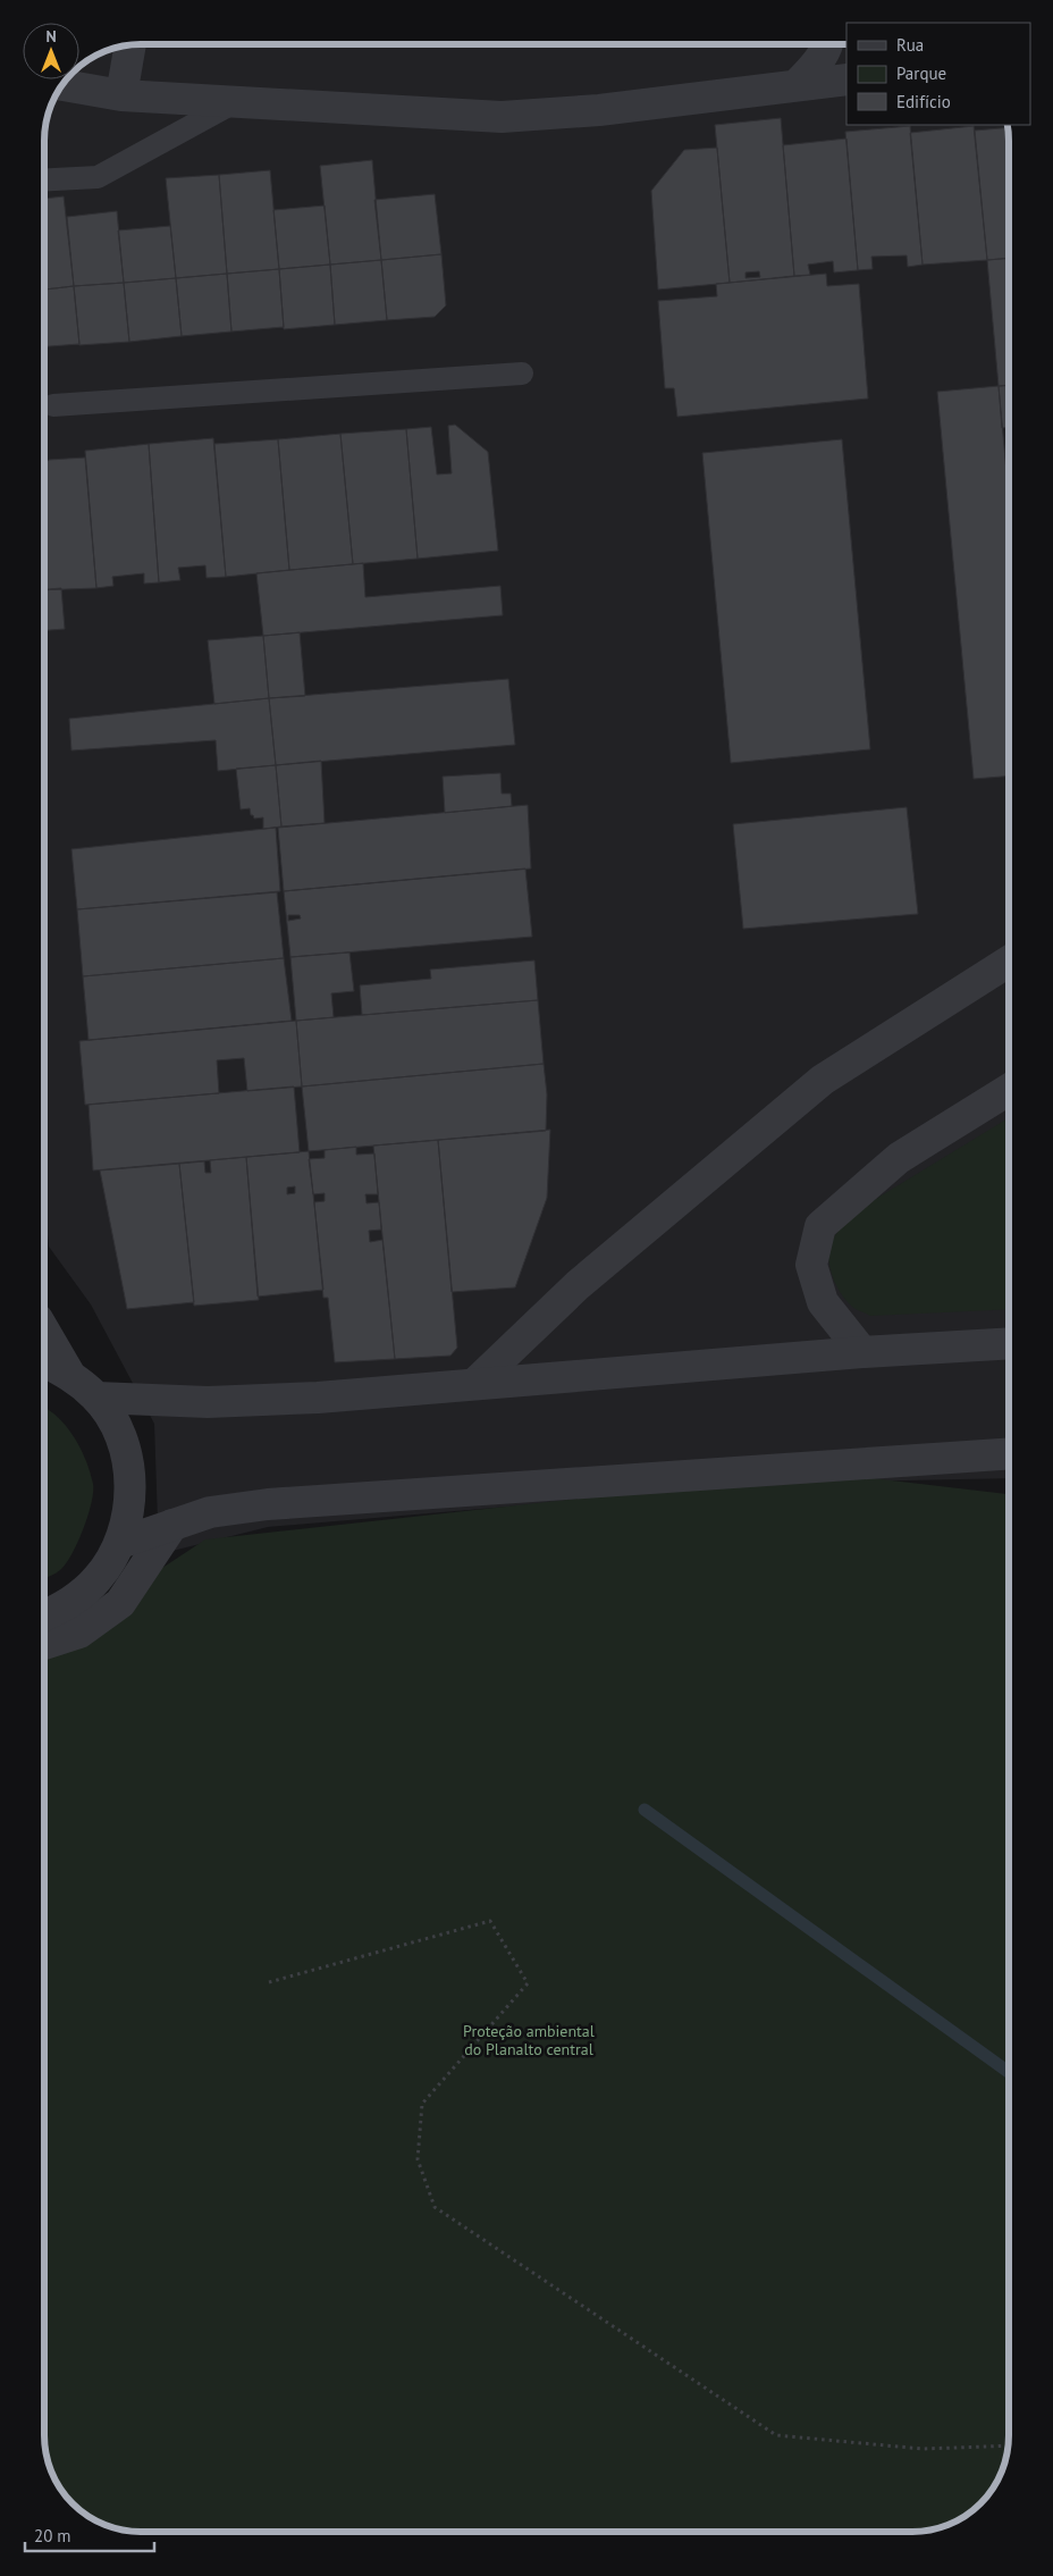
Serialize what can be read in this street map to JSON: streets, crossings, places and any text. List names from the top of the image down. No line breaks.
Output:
{"parks":["Proteção ambiental do Planalto central"],"legend":["Rua","Parque","Edifício"],"scale_bar":"20 m","north":"top"}
